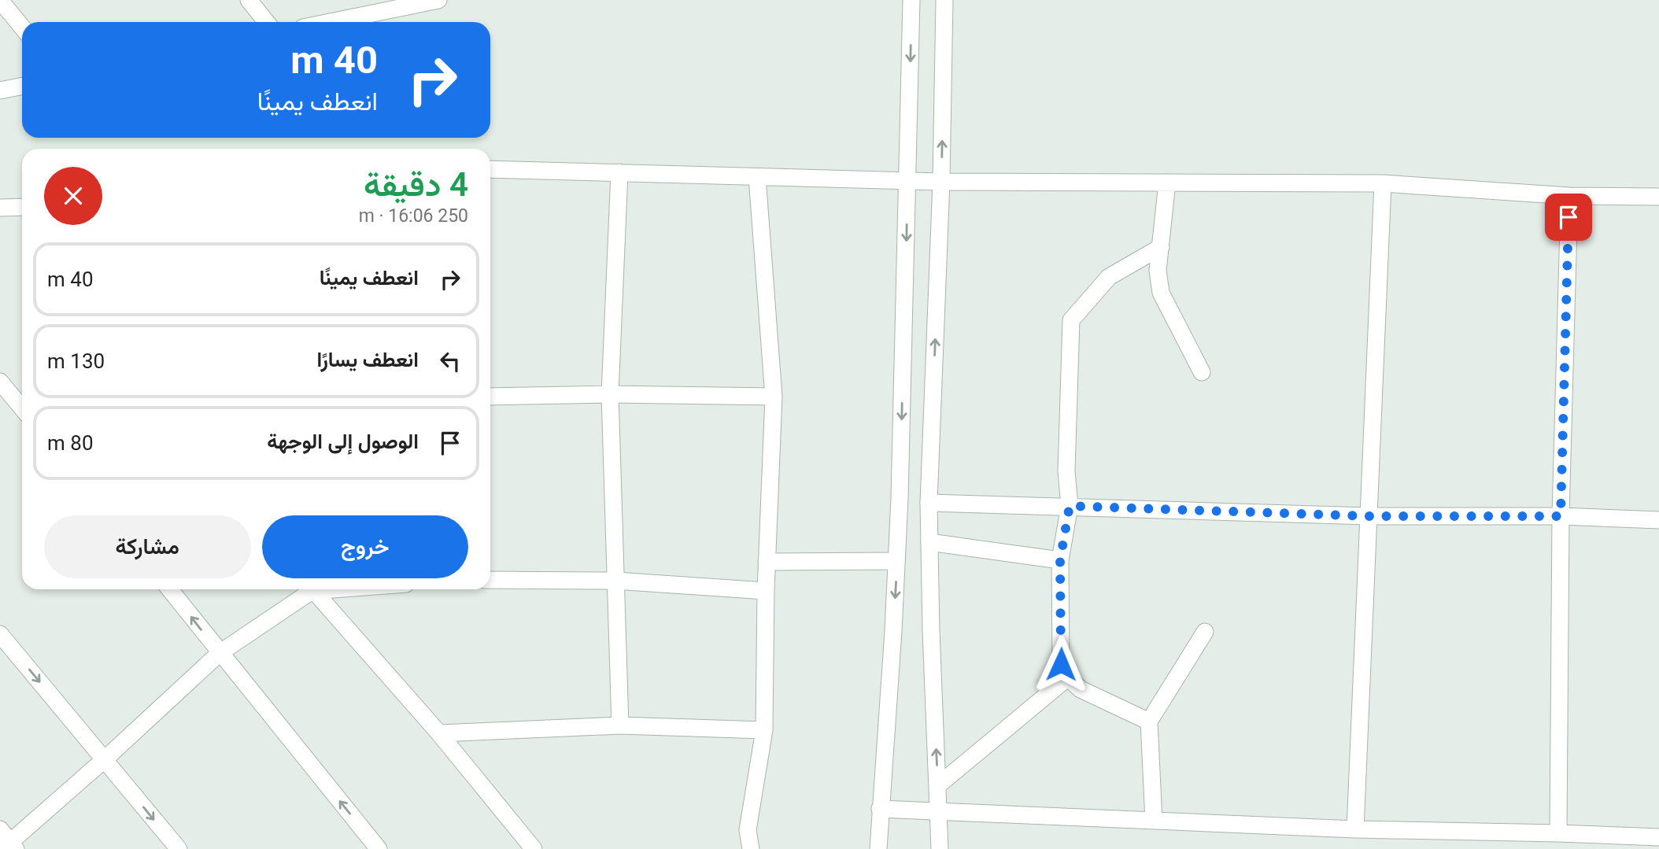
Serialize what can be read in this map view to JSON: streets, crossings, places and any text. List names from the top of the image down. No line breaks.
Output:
{"page":{"turn":["40 m","انعطف يمينًا"],"heading":["4 دقيقة","250 m · 16:06"],"list":[{"name":"انعطف يمينًا","value":"40 m"},{"name":"انعطف يسارًا","value":"130 m"},{"name":"الوصول إلى الوجهة","value":"80 m"}],"buttons":["خروج","مشاركة"]}}
